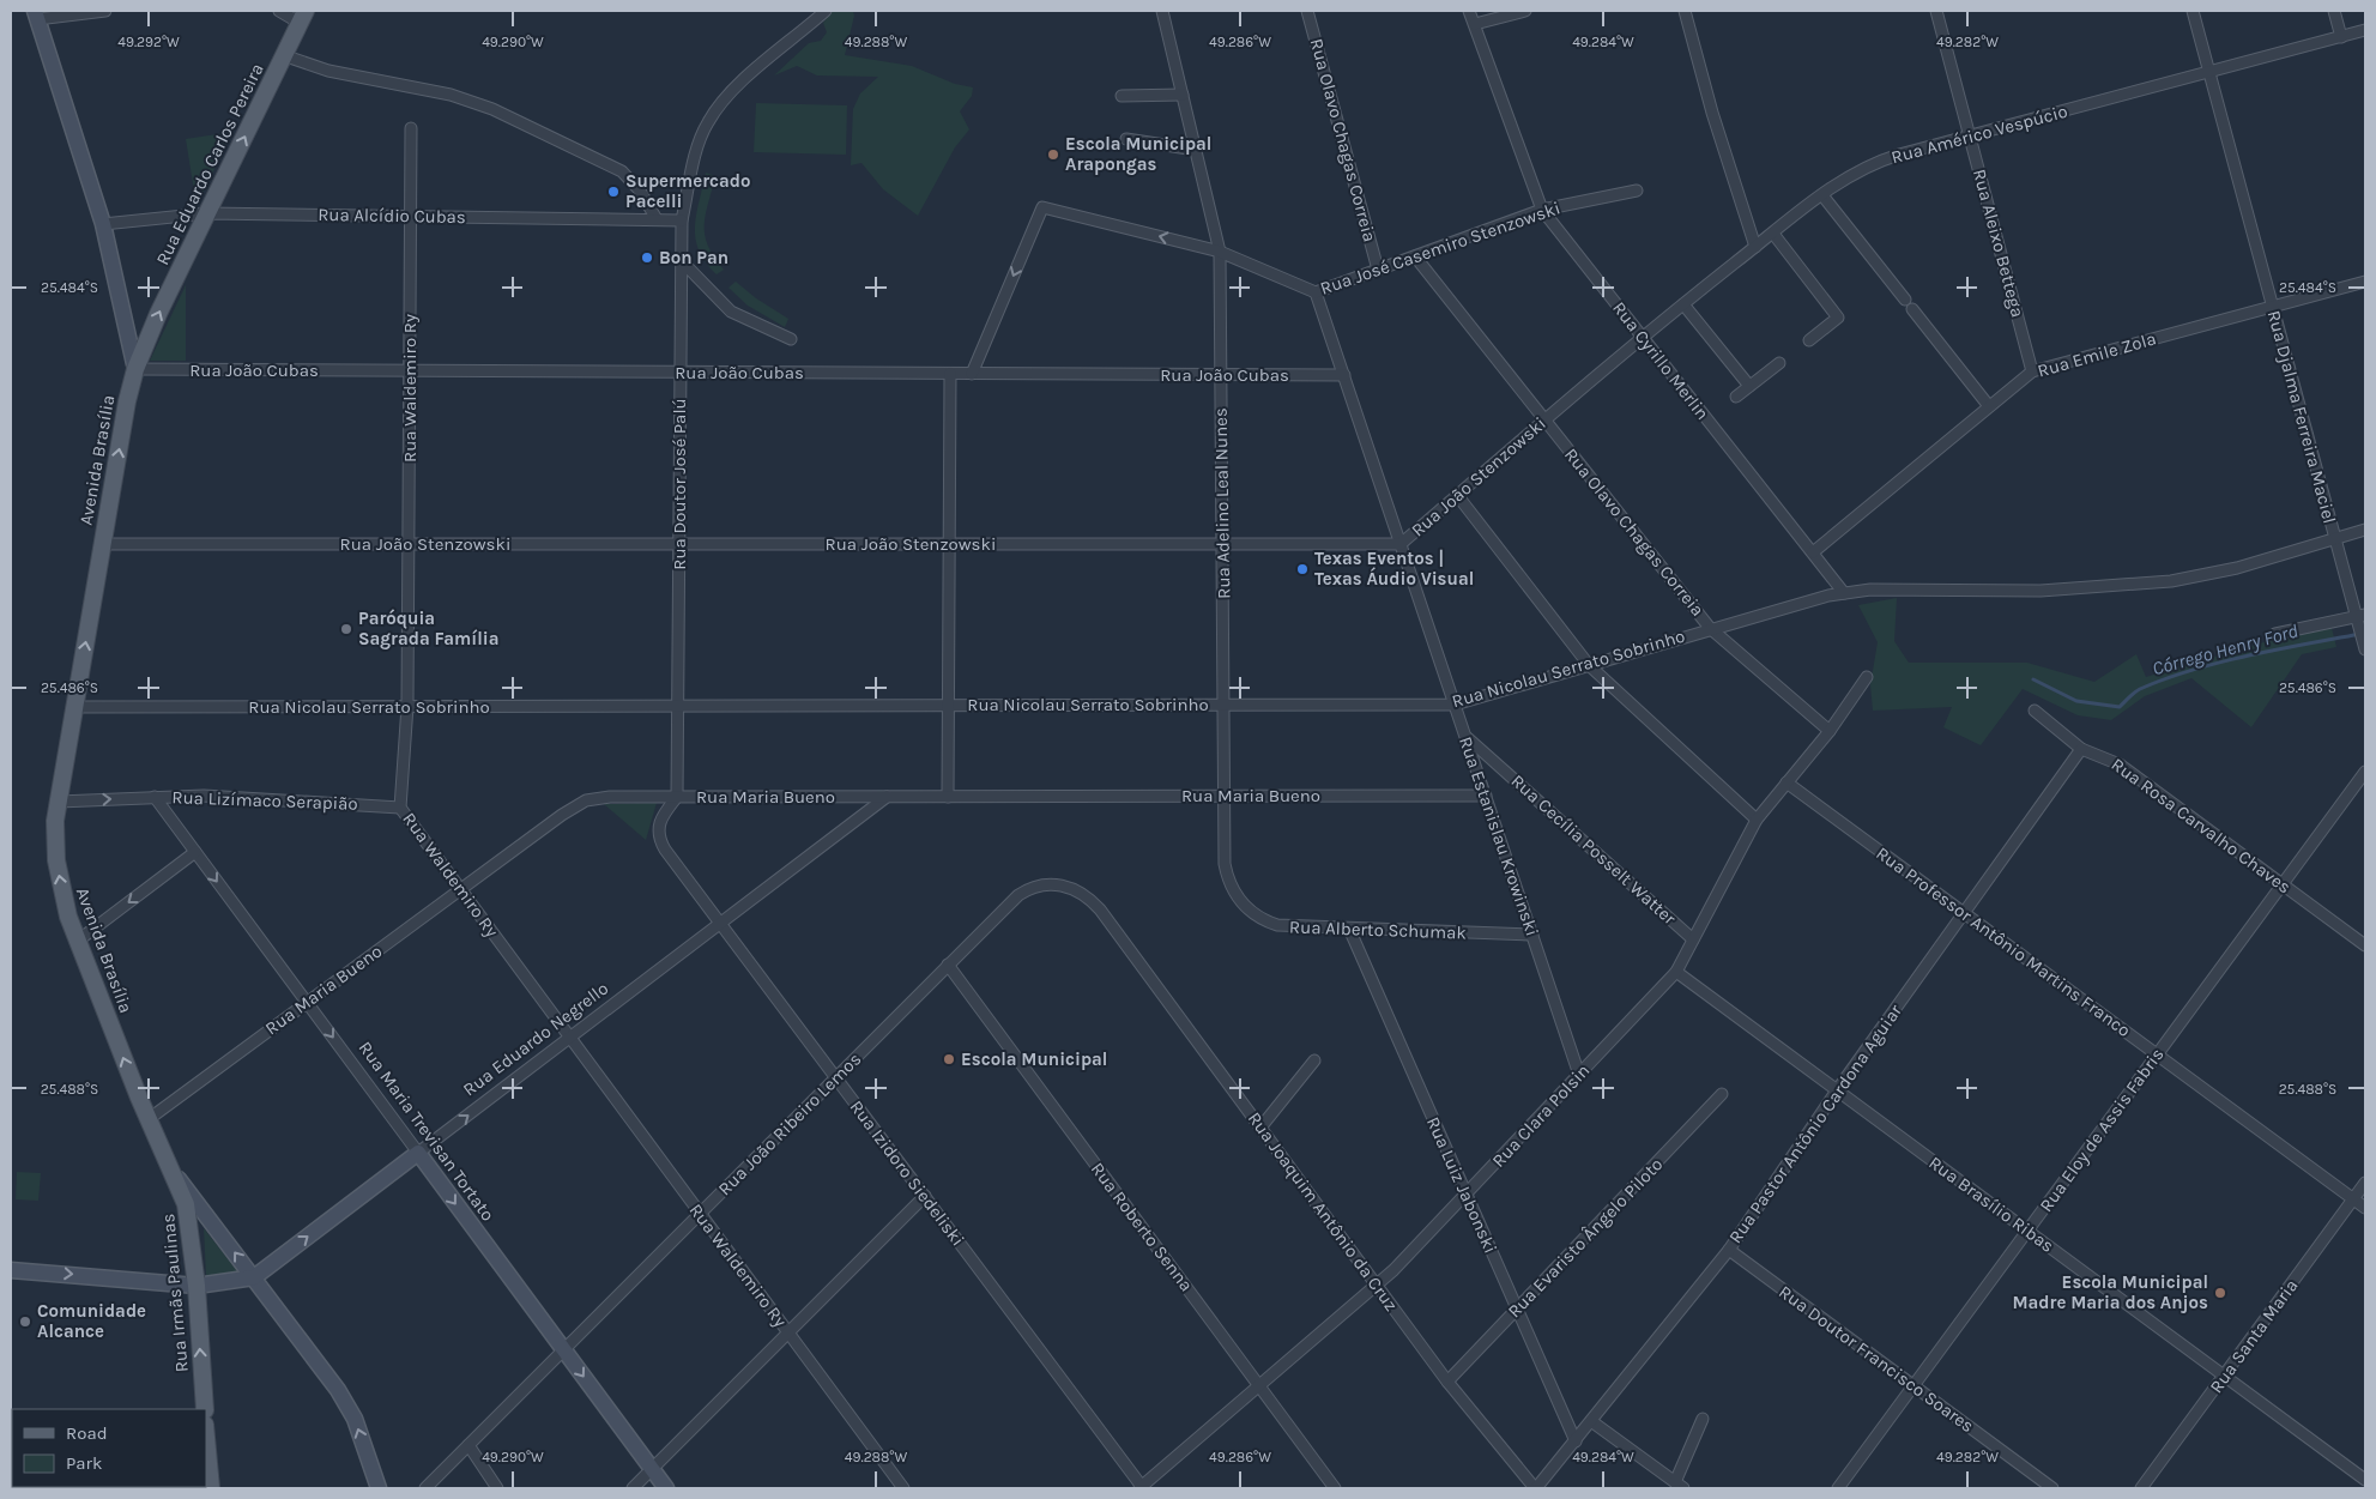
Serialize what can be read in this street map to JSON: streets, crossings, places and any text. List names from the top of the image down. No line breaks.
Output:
{"streets":{"main road":["Rua Eduardo Carlos Pereira","Avenida Brasília","Rua Eduardo Negrello","Rua Maria Trevisan Tortato","Rua Irmãs Paulinas"],"street":["Rua Américo Vespúcio","Rua Olavo Chagas Correia","Rua Alcídio Cubas","Rua Aleixo Bettega","Rua José Casemiro Stenzowski","Rua Emile Zola","Rua Cyrillo Merlin","Rua João Cubas","Rua Waldemiro Ry","Rua Djalma Ferreira Maciel","Rua João Stenzowski","Rua Doutor José Palú","Rua Adelino Leal Nunes","Rua Nicolau Serrato Sobrinho","Rua Maria Bueno","Rua Lizímaco Serapião","Rua Rosa Carvalho Chaves","Rua Estanislau Krowinski","Rua Cecília Posselt Watter","Rua Alberto Schumak","Rua Professor Antônio Martins Franco","Rua Clara Polsin","Rua João Ribeiro Lemos","Rua Pastor Antônio Cardona Aguiar","Rua Eloy de Assis Fabris","Rua Izidoro Siedeliski","Rua Luiz Jabonski","Rua Brasílio Ribas","Rua Joaquim Antônio da Cruz","Rua Roberto Senna","Rua Evaristo Ângelo Piloto","Rua Santa Maria","Rua Doutor Francisco Soares"]},"crossings":[["Rua Américo Vespúcio","Rua Aleixo Bettega"],["Rua Américo Vespúcio","Rua Cyrillo Merlin"],["Rua Américo Vespúcio","Rua Djalma Ferreira Maciel"],["Rua Américo Vespúcio","Rua João Stenzowski"],["Rua Olavo Chagas Correia","Rua José Casemiro Stenzowski"],["Rua Olavo Chagas Correia","Rua João Stenzowski"],["Rua Olavo Chagas Correia","Rua Nicolau Serrato Sobrinho"],["Rua Olavo Chagas Correia","Rua Clara Polsin"],["Rua Eduardo Carlos Pereira","Rua Alcídio Cubas"],["Rua Eduardo Carlos Pereira","Rua João Cubas"],["Rua Eduardo Carlos Pereira","Avenida Brasília"],["Rua Alcídio Cubas","Rua Waldemiro Ry"],["Rua Alcídio Cubas","Avenida Brasília"],["Rua Alcídio Cubas","Rua Doutor José Palú"],["Rua Aleixo Bettega","Rua Emile Zola"],["Rua José Casemiro Stenzowski","Rua Cyrillo Merlin"],["Rua José Casemiro Stenzowski","Rua João Cubas"],["Rua José Casemiro Stenzowski","Rua Adelino Leal Nunes"],["Rua José Casemiro Stenzowski","Rua Estanislau Krowinski"],["Rua Emile Zola","Rua Cyrillo Merlin"],["Rua Emile Zola","Rua Djalma Ferreira Maciel"],["Rua Cyrillo Merlin","Rua João Stenzowski"],["Rua Cyrillo Merlin","Rua Nicolau Serrato Sobrinho"],["Rua João Cubas","Rua Waldemiro Ry"],["Rua João Cubas","Avenida Brasília"],["Rua João Cubas","Rua Doutor José Palú"],["Rua João Cubas","Rua Adelino Leal Nunes"],["Rua João Cubas","Rua Estanislau Krowinski"],["Rua Waldemiro Ry","Rua João Stenzowski"],["Rua Waldemiro Ry","Rua Nicolau Serrato Sobrinho"],["Rua Waldemiro Ry","Rua Maria Bueno"],["Rua Waldemiro Ry","Rua Lizímaco Serapião"],["Rua Waldemiro Ry","Rua Eduardo Negrello"],["Rua Waldemiro Ry","Rua João Ribeiro Lemos"],["Rua Djalma Ferreira Maciel","Rua Nicolau Serrato Sobrinho"],["Avenida Brasília","Rua João Stenzowski"],["Avenida Brasília","Rua Nicolau Serrato Sobrinho"],["Avenida Brasília","Rua Maria Bueno"],["Avenida Brasília","Rua Lizímaco Serapião"],["Avenida Brasília","Rua Eduardo Negrello"],["Avenida Brasília","Rua Irmãs Paulinas"],["Rua João Stenzowski","Rua Doutor José Palú"],["Rua João Stenzowski","Rua Adelino Leal Nunes"],["Rua João Stenzowski","Rua Estanislau Krowinski"],["Rua Doutor José Palú","Rua Nicolau Serrato Sobrinho"],["Rua Doutor José Palú","Rua Maria Bueno"],["Rua Doutor José Palú","Rua Izidoro Siedeliski"],["Rua Adelino Leal Nunes","Rua Nicolau Serrato Sobrinho"],["Rua Adelino Leal Nunes","Rua Maria Bueno"],["Rua Adelino Leal Nunes","Rua Alberto Schumak"],["Rua Nicolau Serrato Sobrinho","Rua Estanislau Krowinski"],["Rua Maria Bueno","Rua Estanislau Krowinski"],["Rua Maria Bueno","Rua Eduardo Negrello"],["Rua Maria Bueno","Rua Maria Trevisan Tortato"],["Rua Maria Bueno","Rua Izidoro Siedeliski"],["Rua Lizímaco Serapião","Rua Maria Trevisan Tortato"],["Rua Rosa Carvalho Chaves","Rua Pastor Antônio Cardona Aguiar"],["Rua Rosa Carvalho Chaves","Rua Eloy de Assis Fabris"],["Rua Estanislau Krowinski","Rua Cecília Posselt Watter"],["Rua Estanislau Krowinski","Rua Alberto Schumak"],["Rua Estanislau Krowinski","Rua Clara Polsin"],["Rua Cecília Posselt Watter","Rua Clara Polsin"],["Rua Alberto Schumak","Rua Luiz Jabonski"],["Rua Professor Antônio Martins Franco","Rua Clara Polsin"],["Rua Professor Antônio Martins Franco","Rua Pastor Antônio Cardona Aguiar"],["Rua Professor Antônio Martins Franco","Rua Eloy de Assis Fabris"],["Rua Professor Antônio Martins Franco","Rua Santa Maria"],["Rua Eduardo Negrello","Rua Maria Trevisan Tortato"],["Rua Eduardo Negrello","Rua Izidoro Siedeliski"],["Rua Eduardo Negrello","Rua Irmãs Paulinas"],["Rua Clara Polsin","Rua Izidoro Siedeliski"],["Rua Clara Polsin","Rua Luiz Jabonski"],["Rua Clara Polsin","Rua Brasílio Ribas"],["Rua Clara Polsin","Rua Joaquim Antônio da Cruz"],["Rua Clara Polsin","Rua Roberto Senna"],["Rua João Ribeiro Lemos","Rua Maria Trevisan Tortato"],["Rua João Ribeiro Lemos","Rua Izidoro Siedeliski"],["Rua João Ribeiro Lemos","Rua Joaquim Antônio da Cruz"],["Rua João Ribeiro Lemos","Rua Roberto Senna"],["Rua Pastor Antônio Cardona Aguiar","Rua Luiz Jabonski"],["Rua Pastor Antônio Cardona Aguiar","Rua Brasílio Ribas"],["Rua Pastor Antônio Cardona Aguiar","Rua Joaquim Antônio da Cruz"],["Rua Pastor Antônio Cardona Aguiar","Rua Doutor Francisco Soares"],["Rua Eloy de Assis Fabris","Rua Brasílio Ribas"],["Rua Eloy de Assis Fabris","Rua Doutor Francisco Soares"],["Rua Luiz Jabonski","Rua Evaristo Ângelo Piloto"],["Rua Brasílio Ribas","Rua Santa Maria"],["Rua Joaquim Antônio da Cruz","Rua Evaristo Ângelo Piloto"]],"one_way":["Rua Eduardo Carlos Pereira","Avenida Brasília","Rua Eduardo Negrello","Rua Maria Trevisan Tortato","Rua Irmãs Paulinas"],"water":["Córrego Henry Ford"],"places":["Escola Municipal Arapongas","Supermercado Pacelli","Bon Pan","Texas Eventos | Texas Áudio Visual","Paróquia Sagrada Família","Escola Municipal","Escola Municipal Madre Maria dos Anjos","Comunidade Alcance"],"legend":["Road","Park"],"coordinates":["49.292°W","49.290°W","49.288°W","49.286°W","49.284°W","49.282°W","25.484°S","25.486°S","25.488°S"]}
